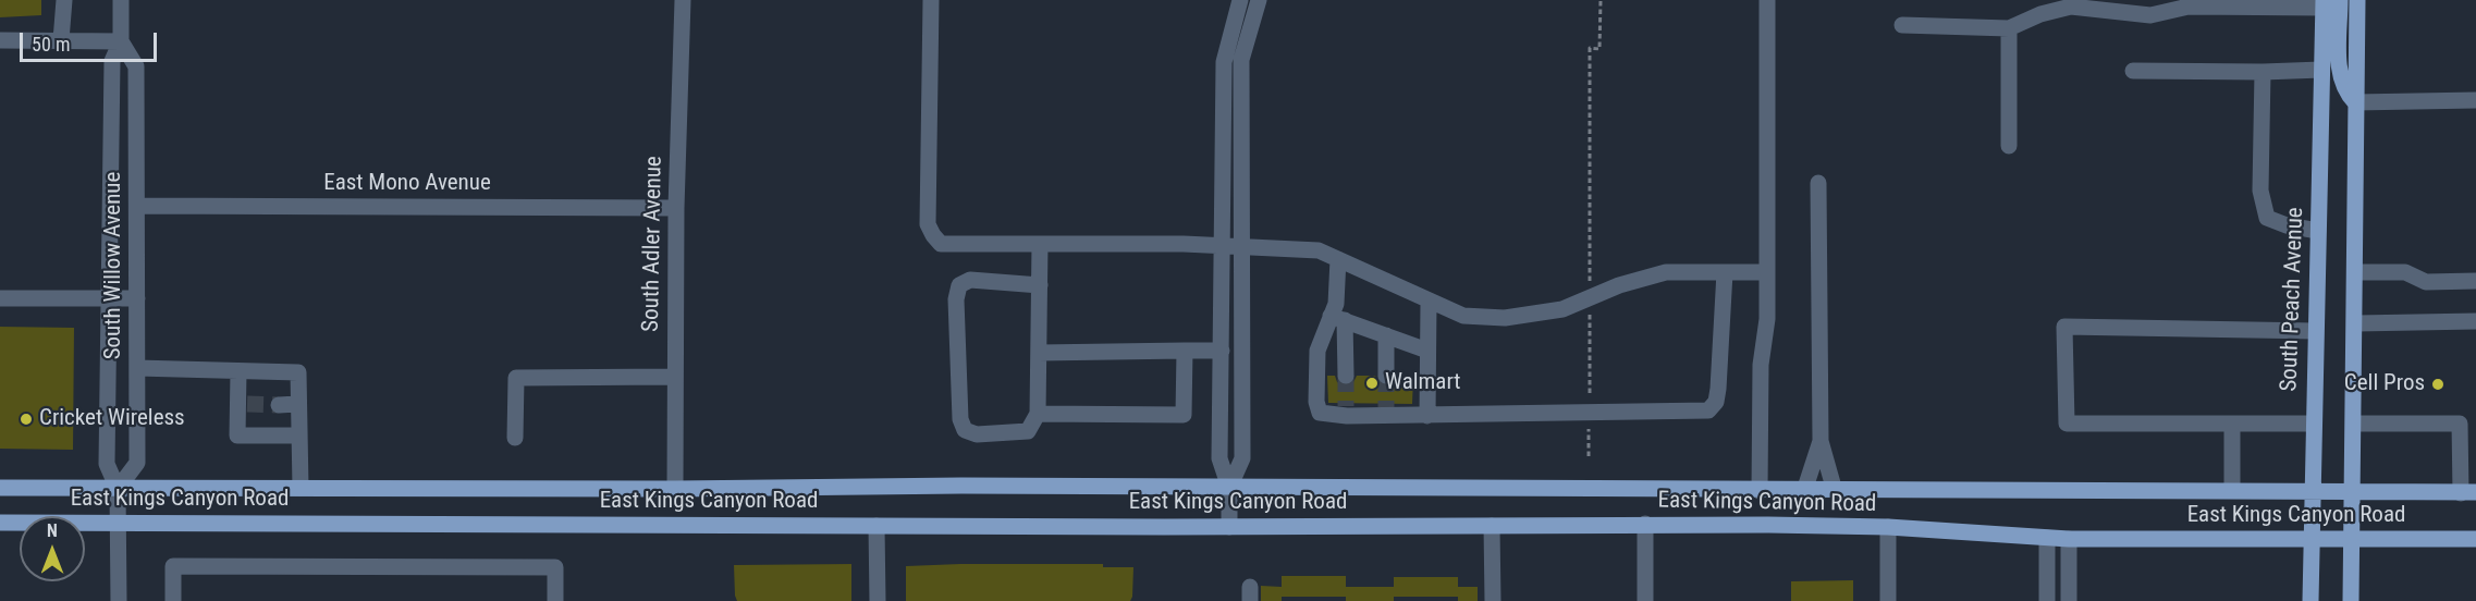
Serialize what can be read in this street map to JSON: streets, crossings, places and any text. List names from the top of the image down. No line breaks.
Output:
{"streets":{"main road":["South Peach Avenue","East Kings Canyon Road"],"street":["East Mono Avenue","South Adler Avenue","South Willow Avenue"]},"crossings":[["East Mono Avenue","South Adler Avenue"],["East Mono Avenue","South Willow Avenue"],["South Adler Avenue","East Kings Canyon Road"],["South Willow Avenue","East Kings Canyon Road"],["South Peach Avenue","East Kings Canyon Road"]],"places":["Walmart","Cell Pros","Cricket Wireless"],"scale_bar":"50 m","north":"top"}
